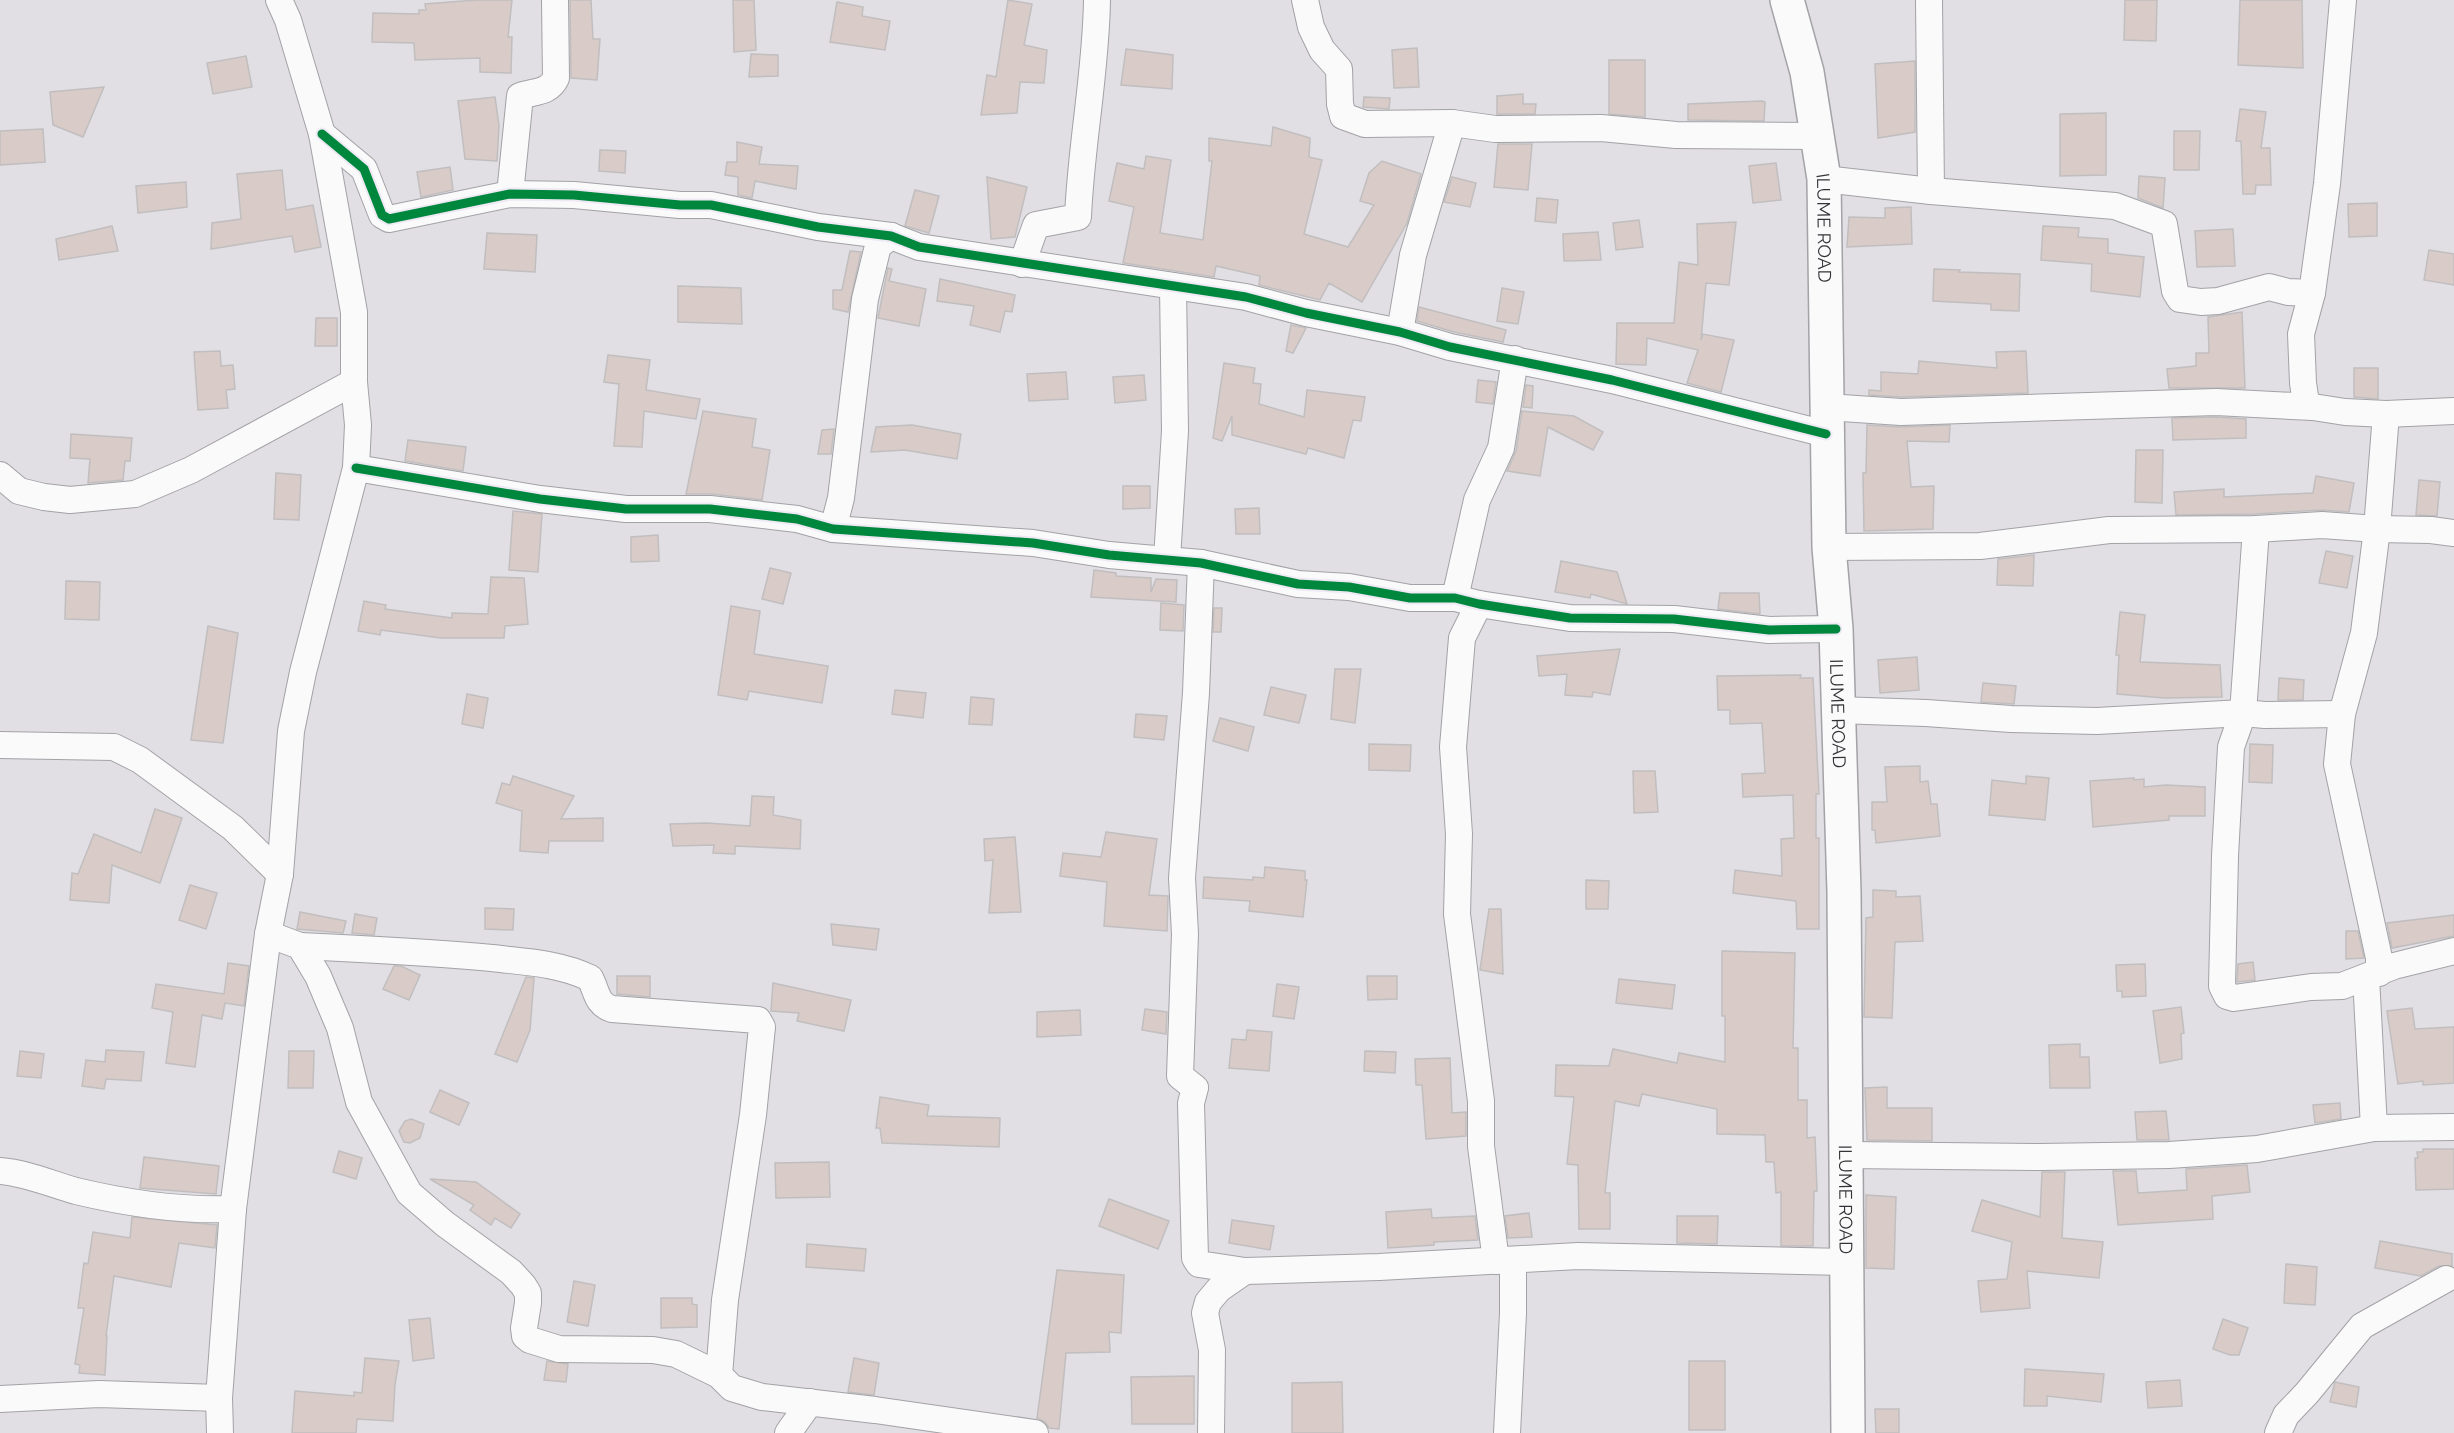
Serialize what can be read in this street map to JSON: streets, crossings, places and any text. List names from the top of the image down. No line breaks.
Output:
{"streets":{"street":["ILUME ROAD"]}}
